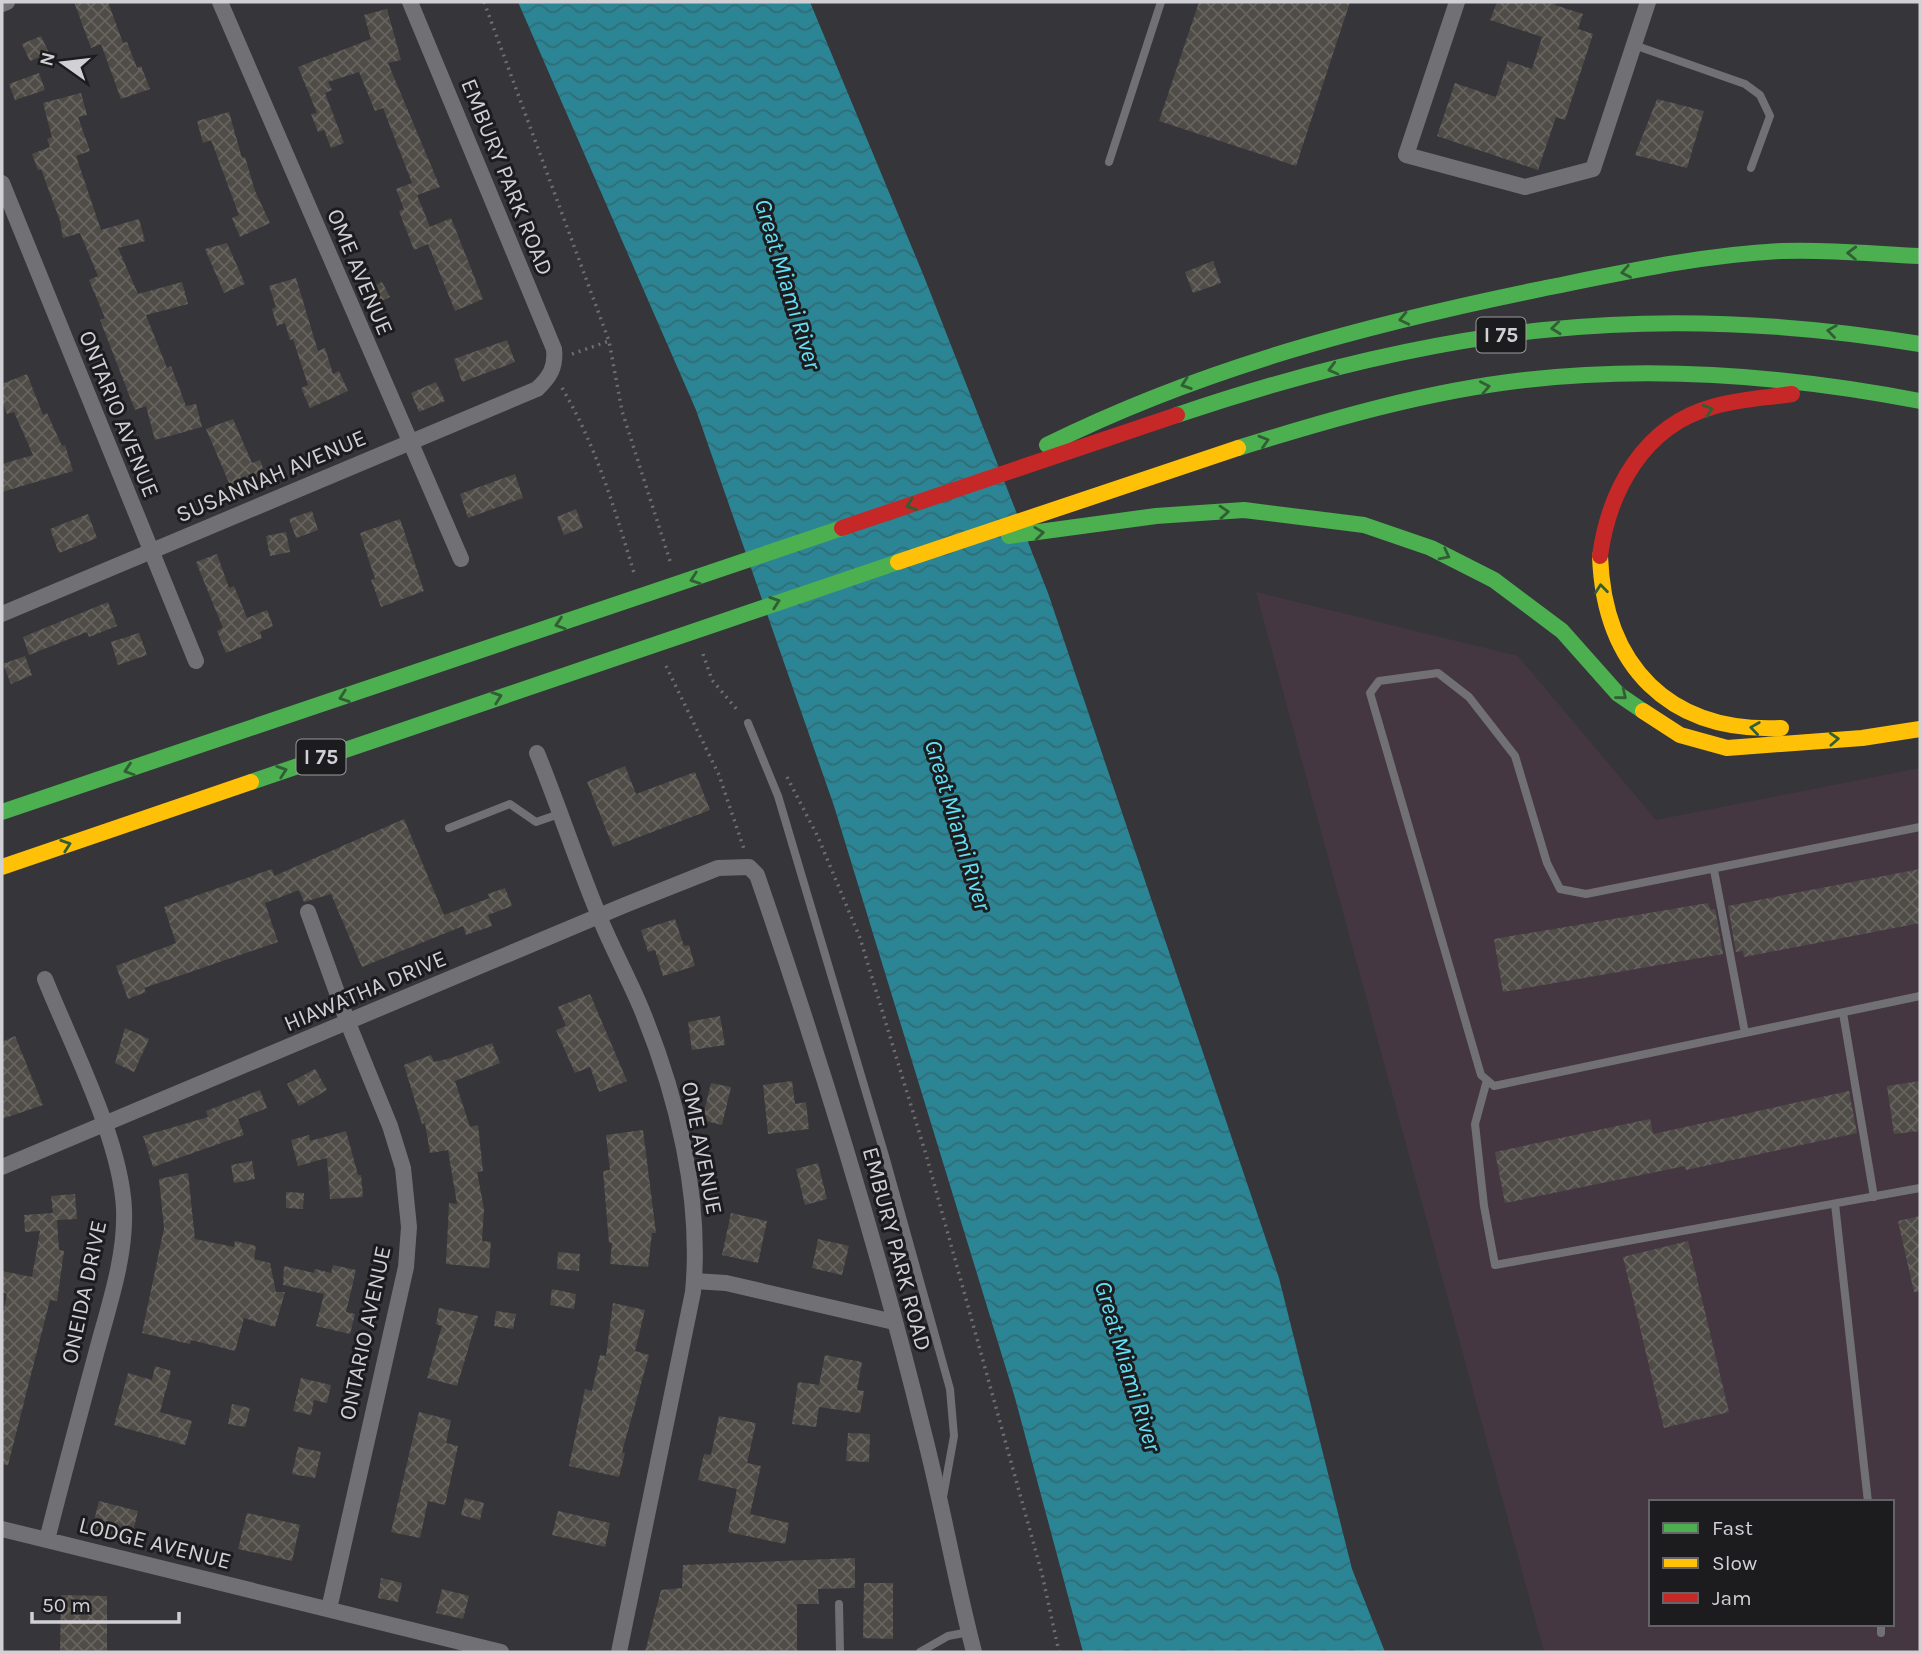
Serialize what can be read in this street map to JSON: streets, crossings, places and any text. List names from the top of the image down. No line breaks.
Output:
{"streets":{"highway":["I 75"],"street":["EMBURY PARK ROAD","OME AVENUE","ONTARIO AVENUE","SUSANNAH AVENUE","HIAWATHA DRIVE","ONEIDA DRIVE","LODGE AVENUE"]},"crossings":[["EMBURY PARK ROAD","SUSANNAH AVENUE"],["EMBURY PARK ROAD","HIAWATHA DRIVE"],["OME AVENUE","SUSANNAH AVENUE"],["OME AVENUE","HIAWATHA DRIVE"],["ONTARIO AVENUE","SUSANNAH AVENUE"],["ONTARIO AVENUE","HIAWATHA DRIVE"],["ONTARIO AVENUE","LODGE AVENUE"],["HIAWATHA DRIVE","ONEIDA DRIVE"],["ONEIDA DRIVE","LODGE AVENUE"]],"water":["Great Miami River"],"legend":["Fast","Slow","Jam"],"scale_bar":"50 m","north":"left"}
